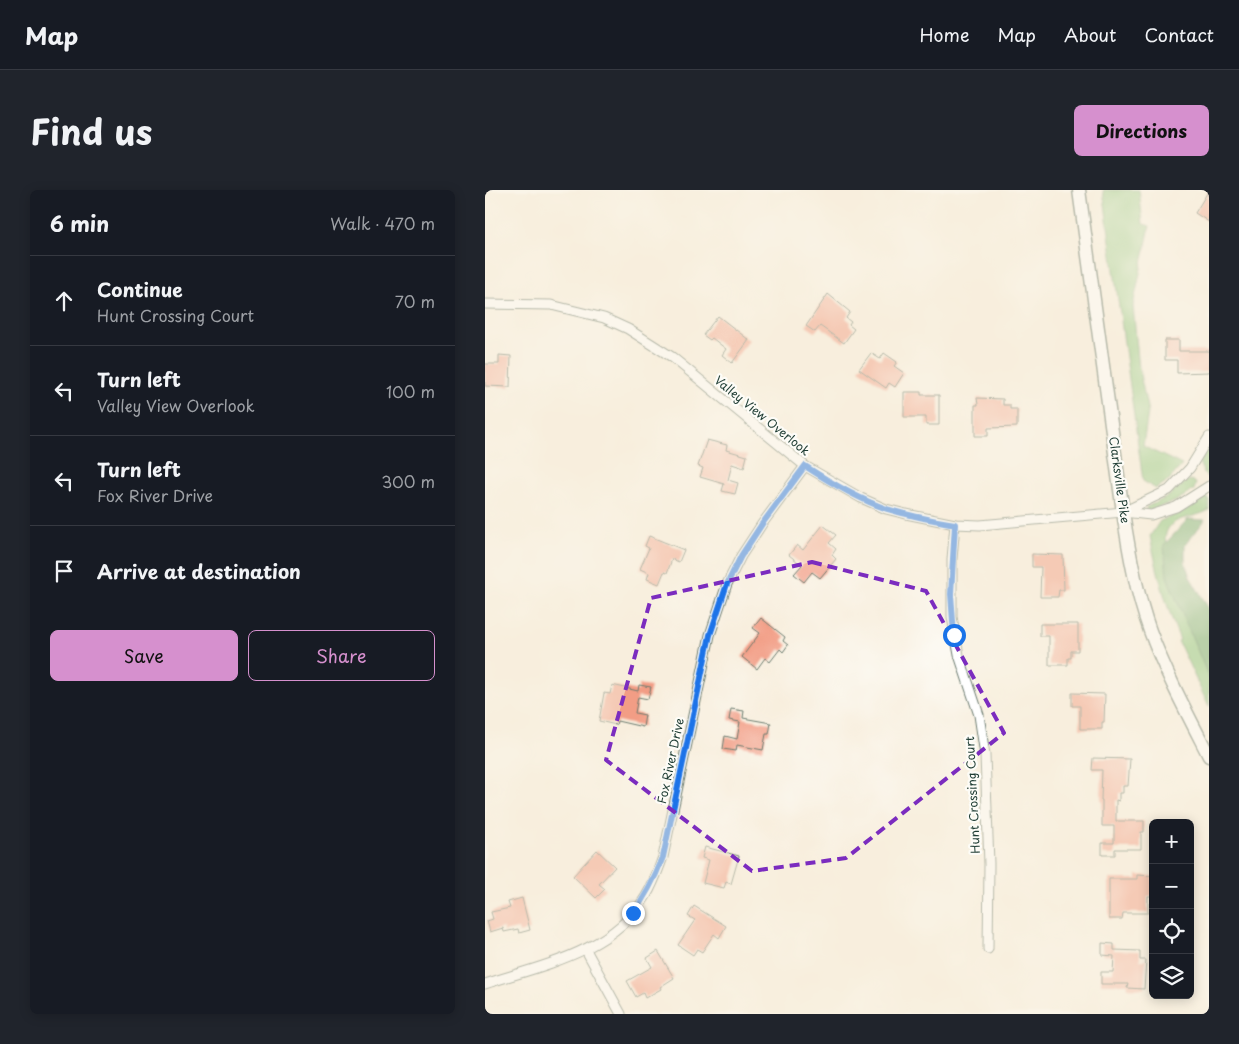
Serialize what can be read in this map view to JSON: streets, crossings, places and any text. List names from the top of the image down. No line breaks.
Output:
{"streets":{"main road":["Clarksville Pike"],"street":["Valley View Overlook","Fox River Drive","Hunt Crossing Court"]},"crossings":[["Valley View Overlook","Clarksville Pike"],["Valley View Overlook","Fox River Drive"],["Valley View Overlook","Hunt Crossing Court"]],"page":{"header":"Map","nav":["Home","Map","About","Contact"],"title":"Find us","buttons":["Directions",["Save","Share"]],"heading":["6 min","Walk · 470 m"],"list":[["Continue","Hunt Crossing Court","70 m"],["Turn left","Valley View Overlook","100 m"],["Turn left","Fox River Drive","300 m"],"Arrive at destination"],"map_buttons":["+","−"]}}
